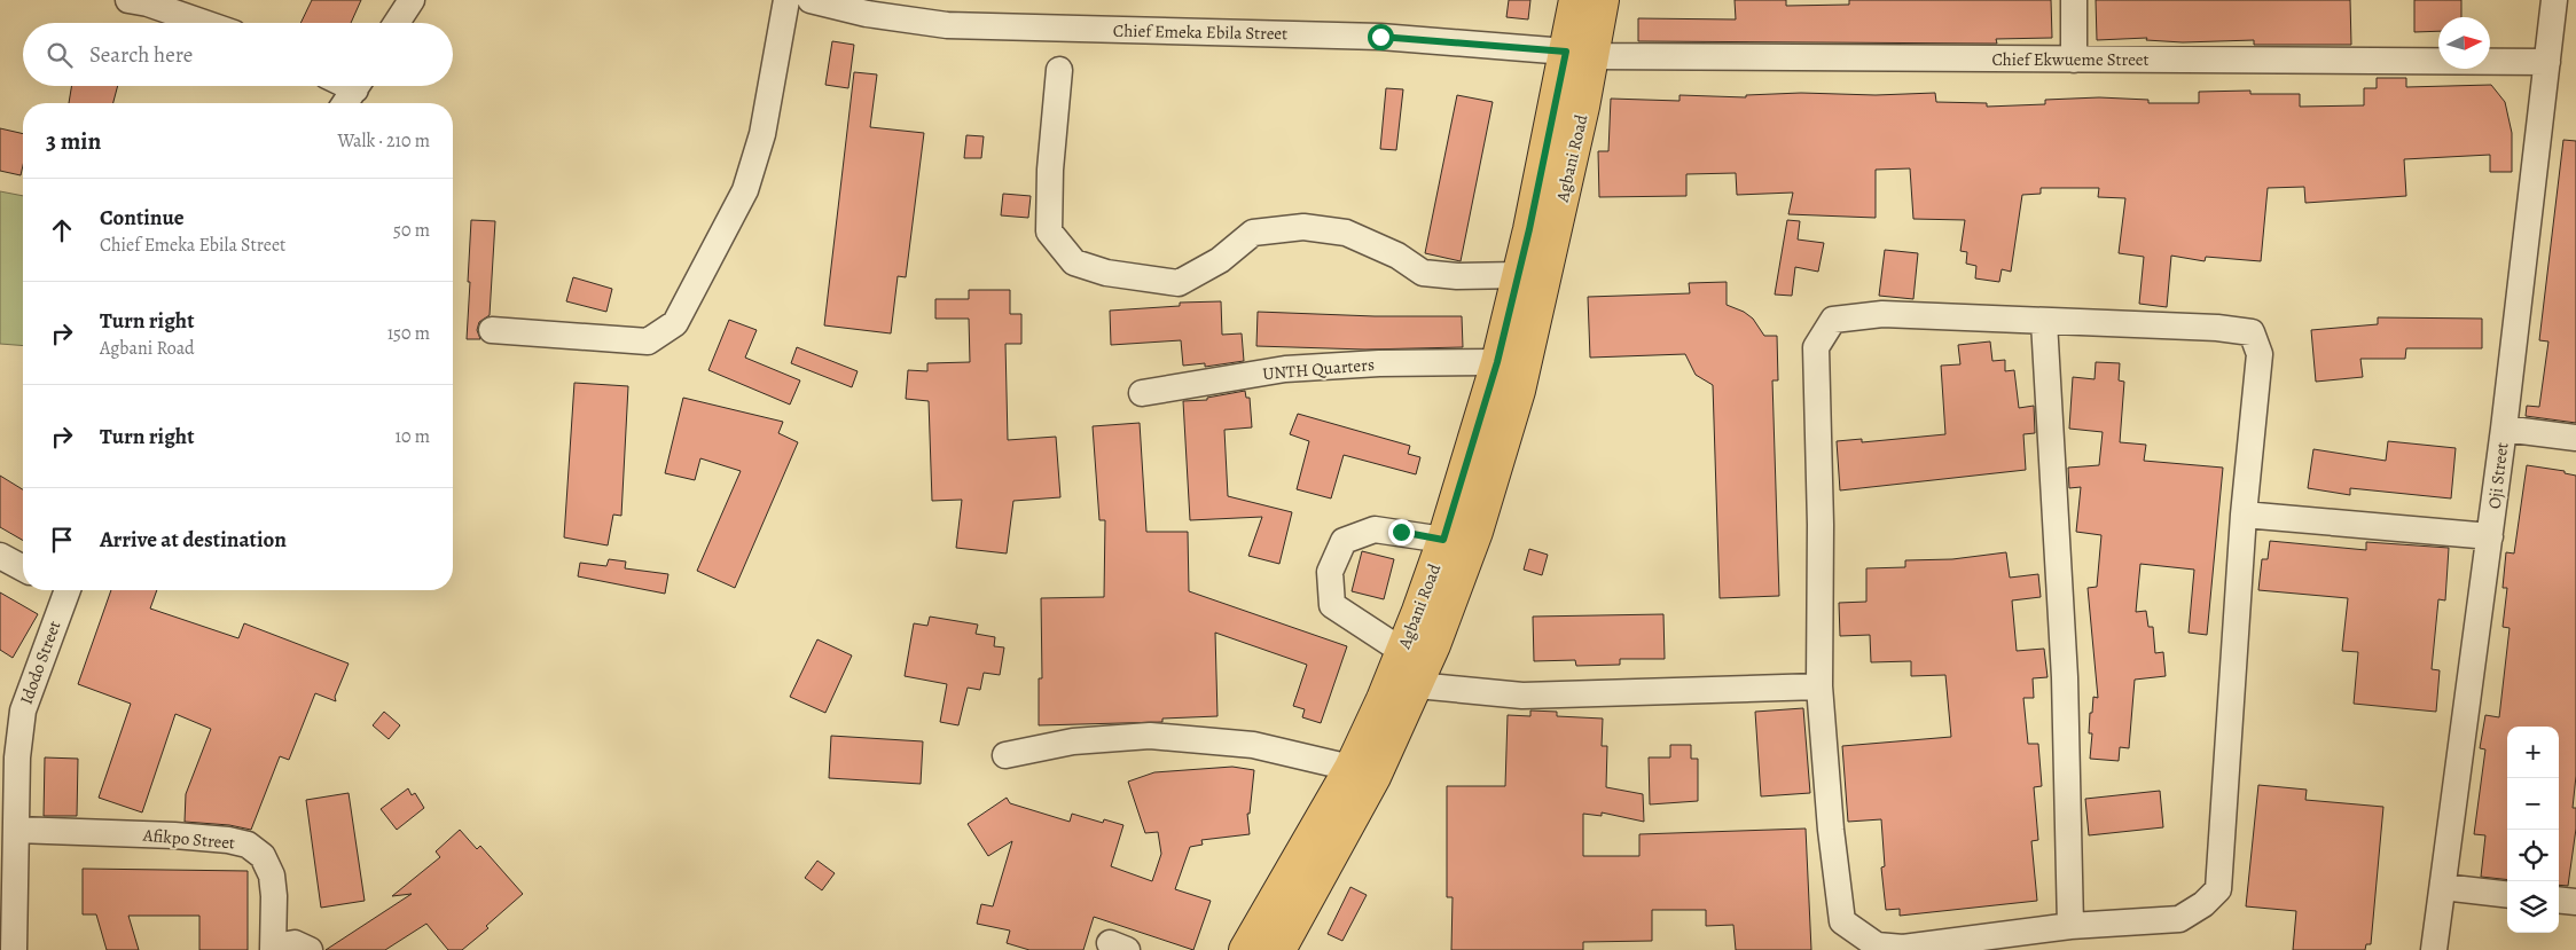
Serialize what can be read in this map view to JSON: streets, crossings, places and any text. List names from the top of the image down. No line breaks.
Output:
{"streets":{"main road":["Agbani Road"],"street":["Chief Emeka Ebila Street","Chief Ekwueme Street","UNTH Quarters","Oji Street","Idodo Street","Afikpo Street"]},"crossings":[["Chief Emeka Ebila Street","Chief Ekwueme Street"],["Chief Emeka Ebila Street","Agbani Road"],["Chief Ekwueme Street","Agbani Road"],["Chief Ekwueme Street","Oji Street"],["Agbani Road","UNTH Quarters"],["Idodo Street","Afikpo Street"]],"north":"right","page":{"search":"Search here","heading":["3 min","Walk · 210 m"],"list":[["Continue","Chief Emeka Ebila Street","50 m"],["Turn right","Agbani Road","150 m"],["Turn right","10 m"],"Arrive at destination"],"map_buttons":["+","−"]}}
